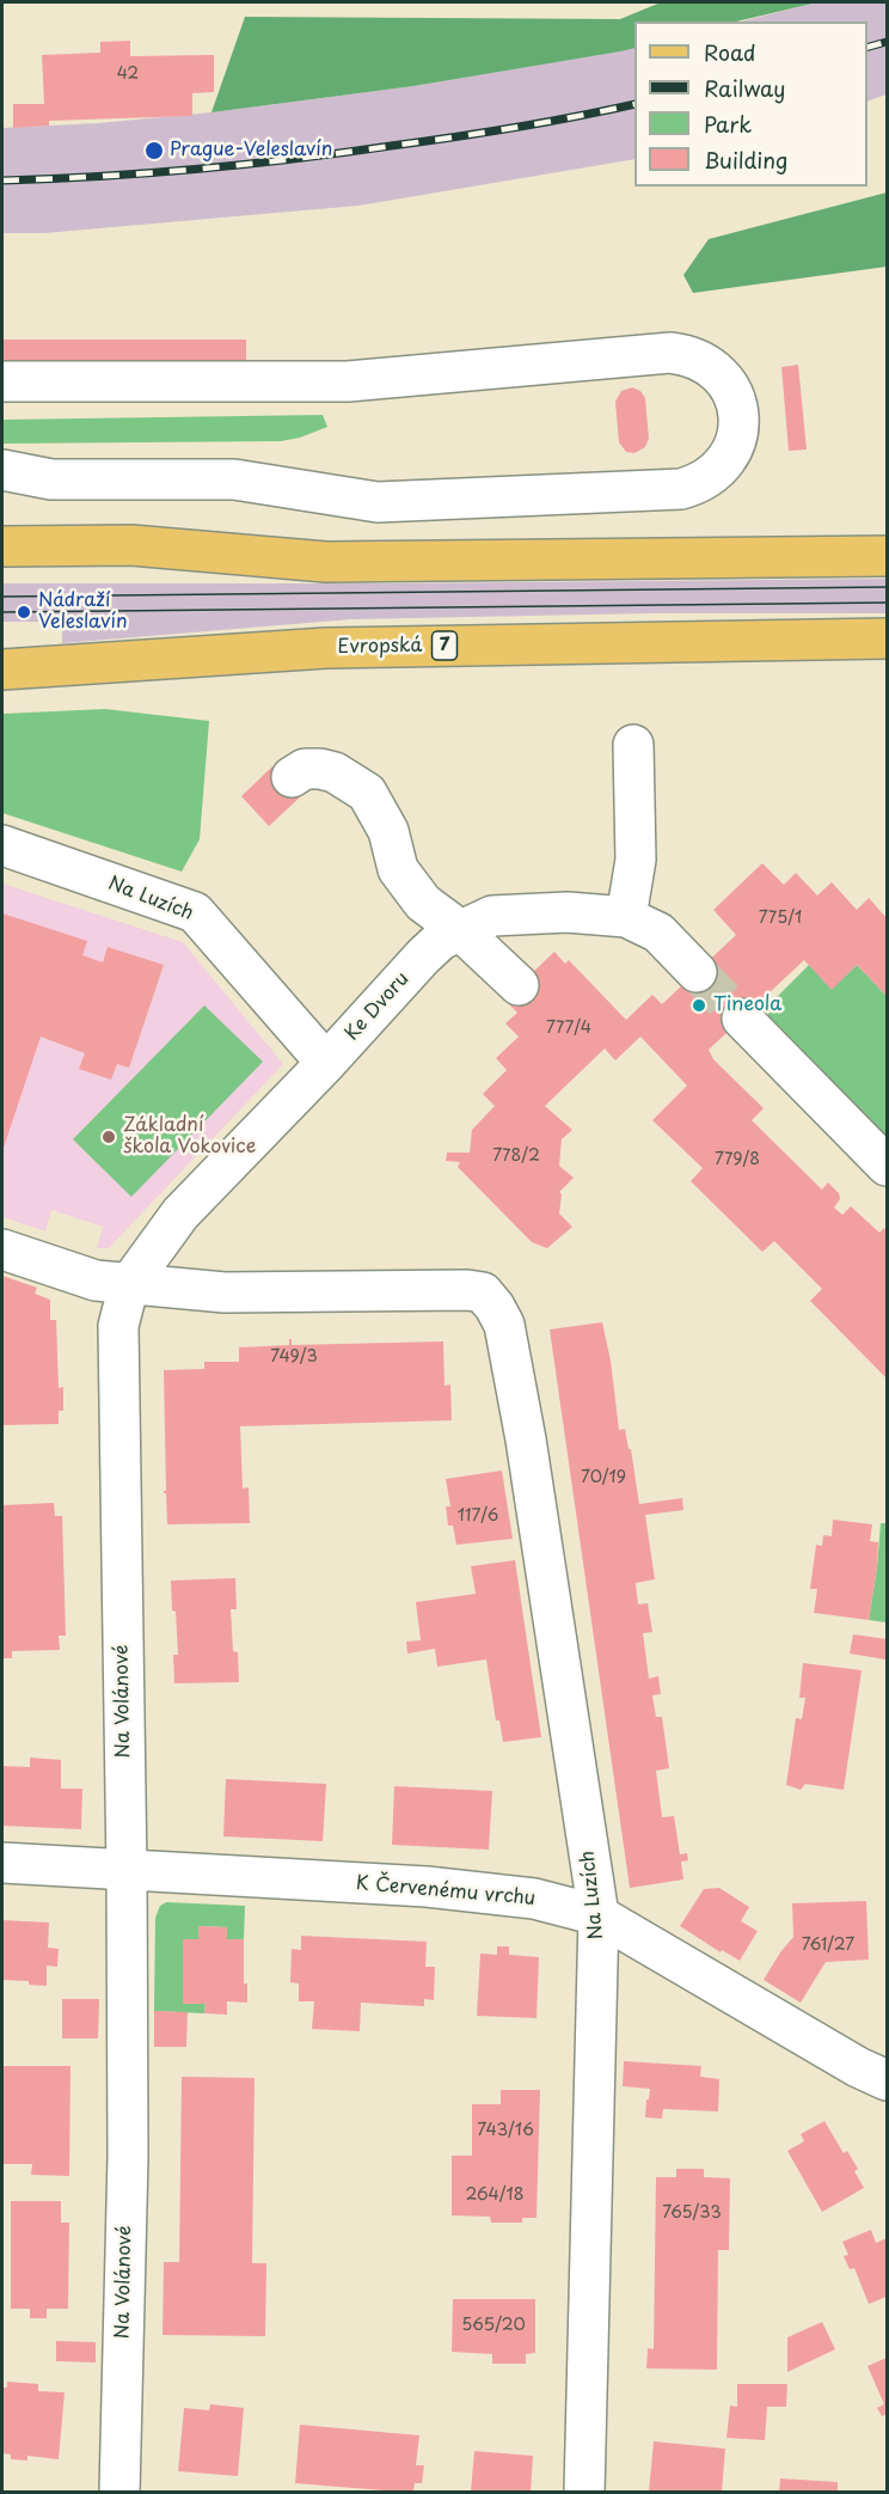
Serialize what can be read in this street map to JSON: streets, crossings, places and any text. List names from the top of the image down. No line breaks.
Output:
{"streets":{"main road":["7","Evropská"],"street":["Na Luzích","Ke Dvoru","Na Volánové","K Červenému vrchu"]},"crossings":[["Na Luzích","Ke Dvoru"],["Na Luzích","Na Volánové"],["Na Luzích","K Červenému vrchu"],["Ke Dvoru","Na Volánové"],["Na Volánové","K Červenému vrchu"]],"places":["Prague-Veleslavín","Nádraží Veleslavín","Tineola","Základní škola Vokovice"],"house_numbers":["42","775/1","777/4","778/2","779/8","749/3","70/19","117/6","761/27","743/16","264/18","765/33","565/20"],"legend":["Road","Railway","Park","Building"]}
